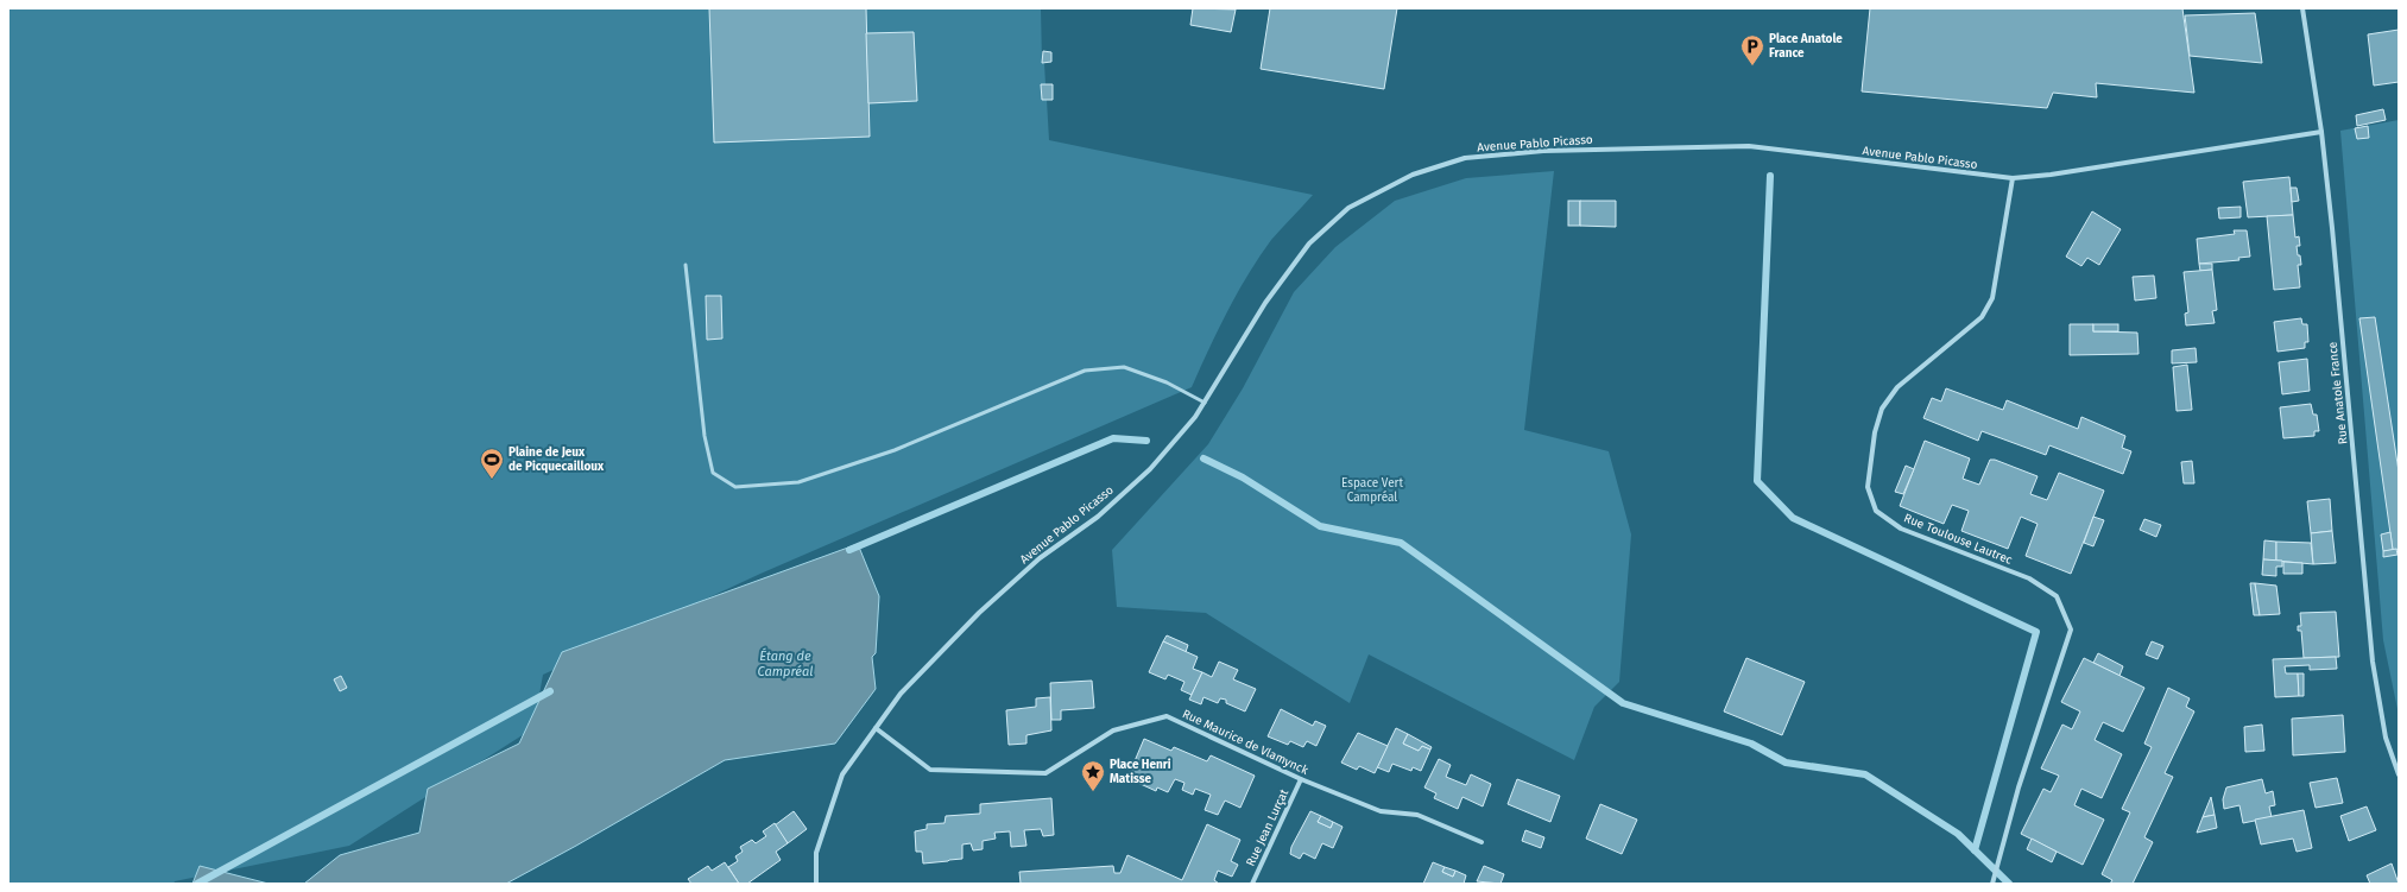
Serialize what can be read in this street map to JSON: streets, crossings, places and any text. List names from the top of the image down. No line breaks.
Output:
{"streets":{"street":["Avenue Pablo Picasso","Rue Anatole France","Rue Toulouse Lautrec","Rue Maurice de Vlamynck","Rue Jean Lurçat"]},"crossings":[["Avenue Pablo Picasso","Rue Anatole France"],["Avenue Pablo Picasso","Rue Toulouse Lautrec"],["Avenue Pablo Picasso","Rue Maurice de Vlamynck"],["Rue Maurice de Vlamynck","Rue Jean Lurçat"]],"water":["Étang de Campréal"],"parks":["Espace Vert Campréal"],"places":{"parking":["Place Anatole France"],"sports":["Plaine de Jeux de Picquecailloux"],"place":["Place Henri Matisse"]}}
